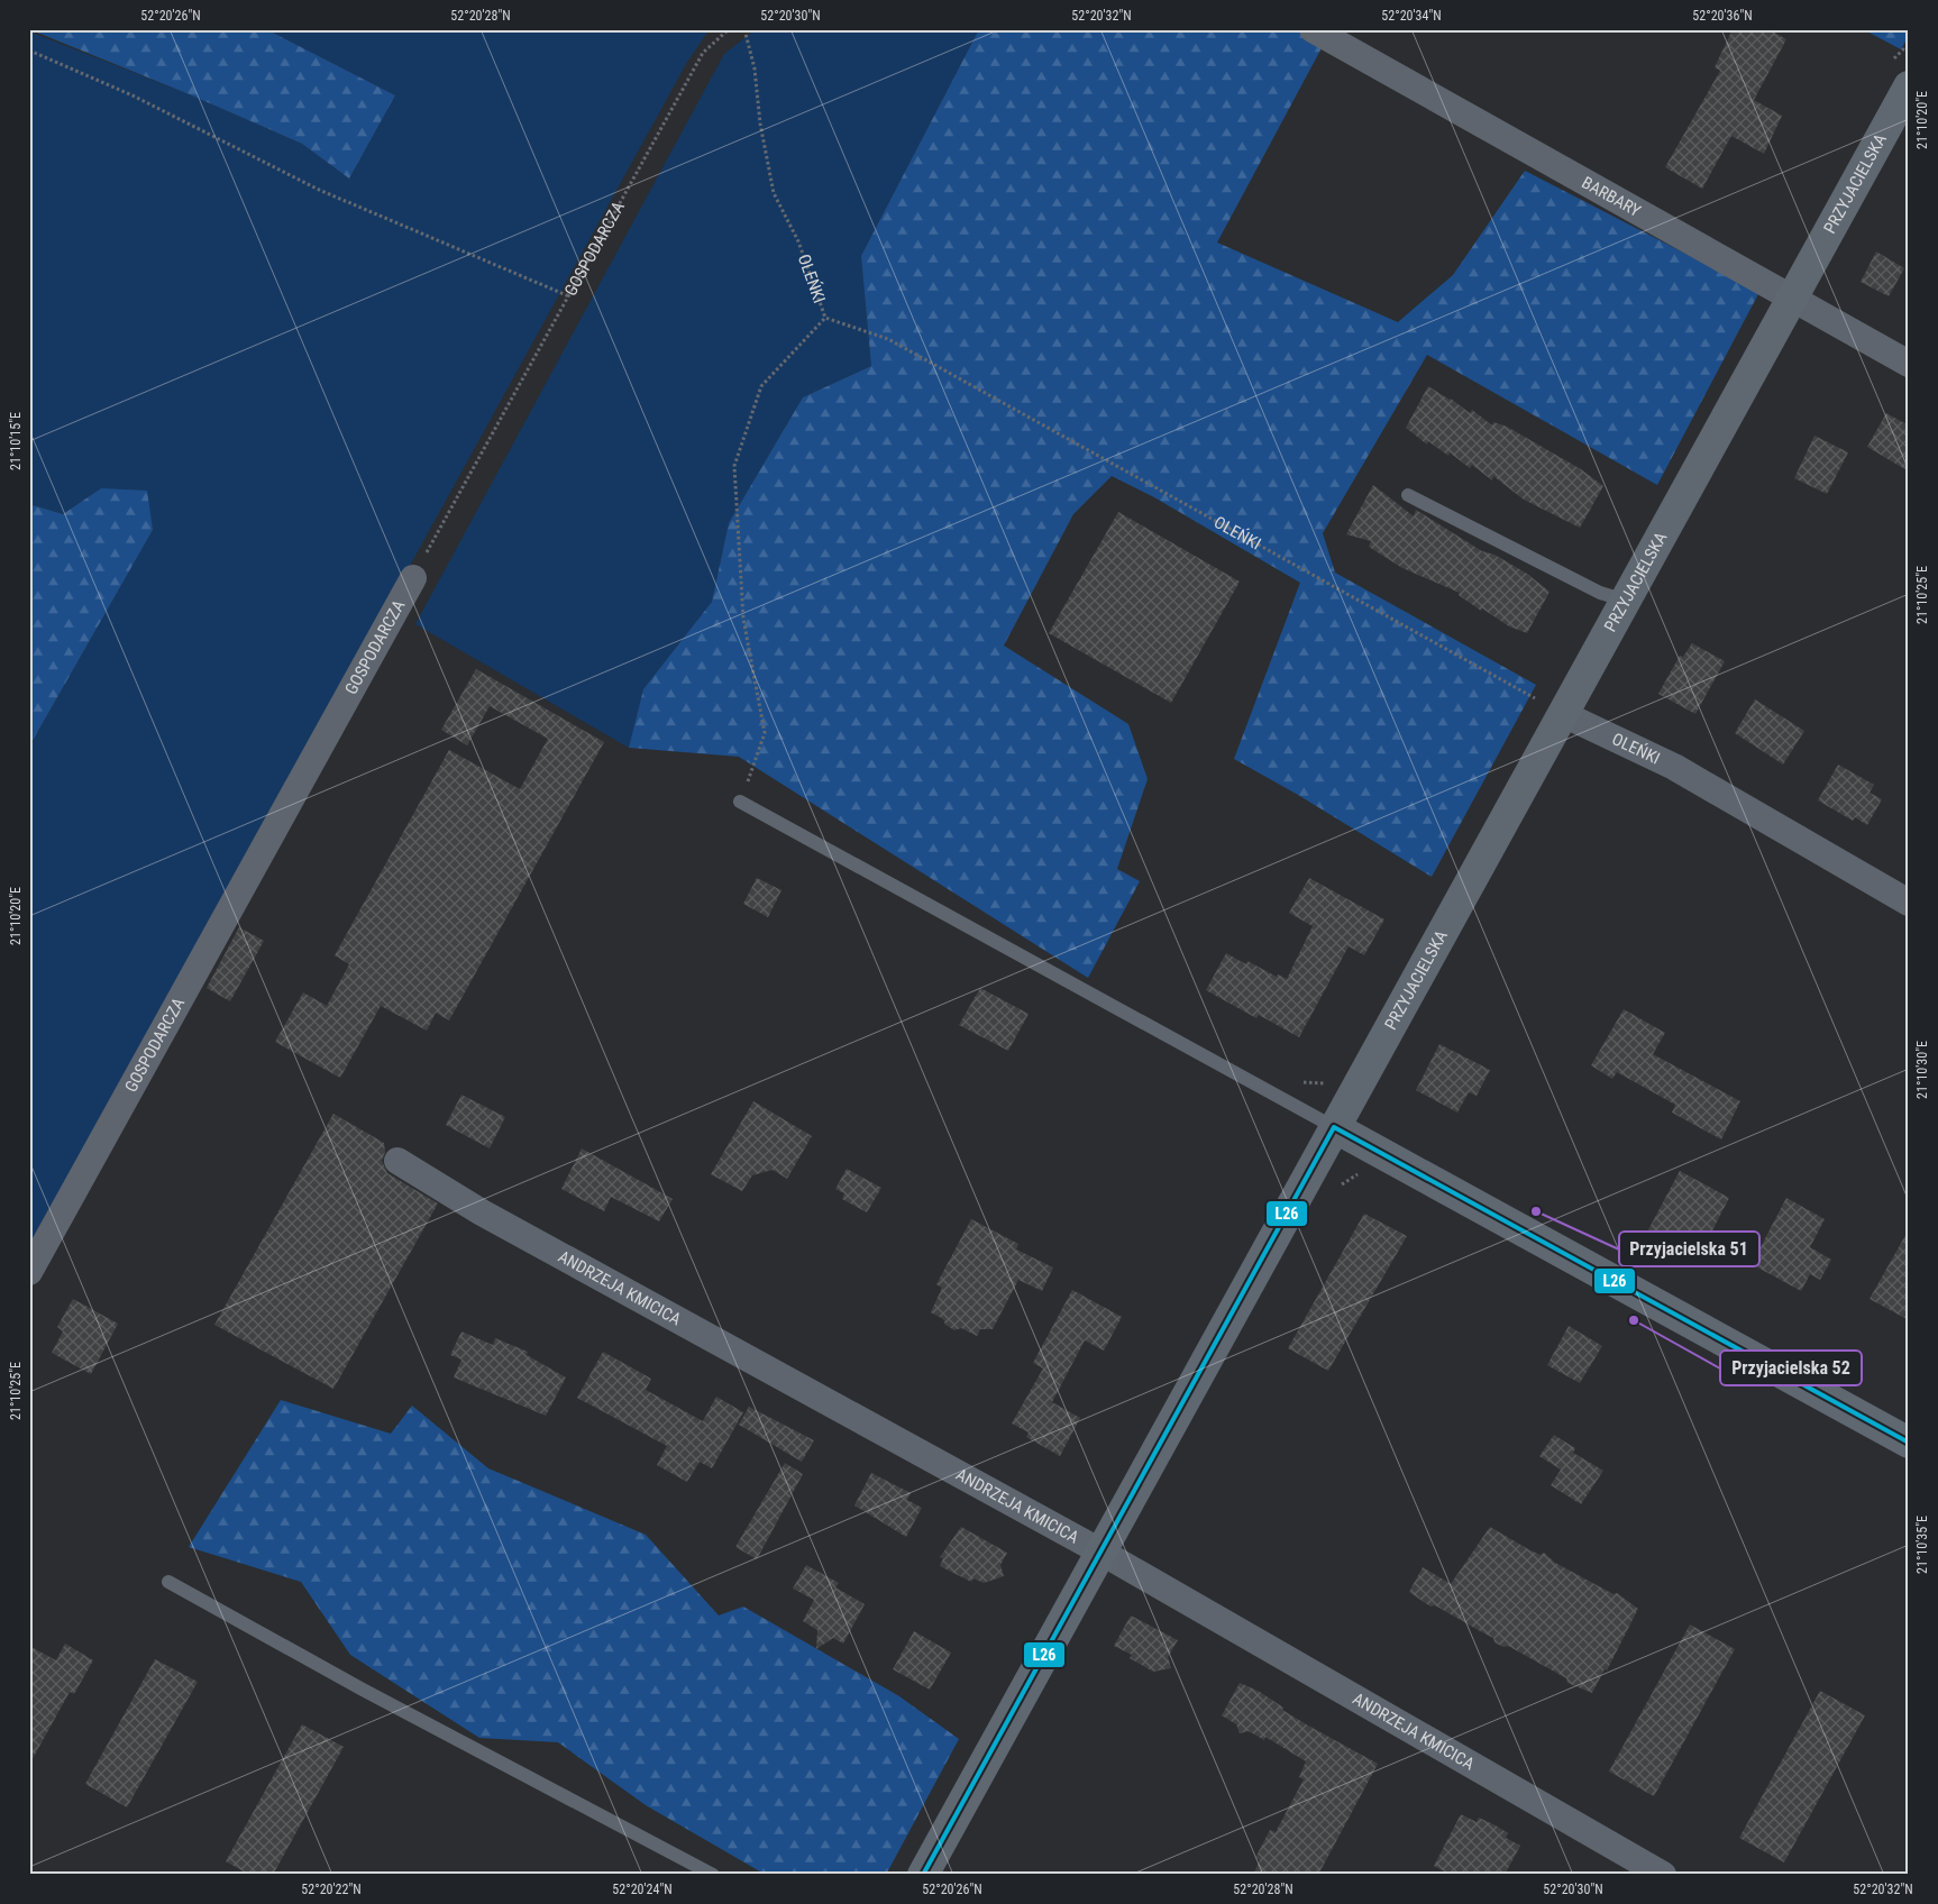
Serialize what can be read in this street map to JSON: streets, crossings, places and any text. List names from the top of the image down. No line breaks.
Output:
{"streets":{"street":["PRZYJACIELSKA","BARBARY","GOSPODARCZA","OLEŃKI","ANDRZEJA KMICICA"]},"crossings":[["PRZYJACIELSKA","BARBARY"],["PRZYJACIELSKA","OLEŃKI"],["PRZYJACIELSKA","ANDRZEJA KMICICA"]],"places":["Przyjacielska 51","Przyjacielska 52"],"lines":["transit line L26"],"coordinates":["52°20'26\"N","52°20'28\"N","52°20'30\"N","52°20'32\"N","52°20'34\"N","52°20'36\"N","21°10'20\"E","21°10'15\"E","21°10'25\"E","21°10'30\"E","21°10'35\"E","52°20'22\"N","52°20'24\"N"]}
